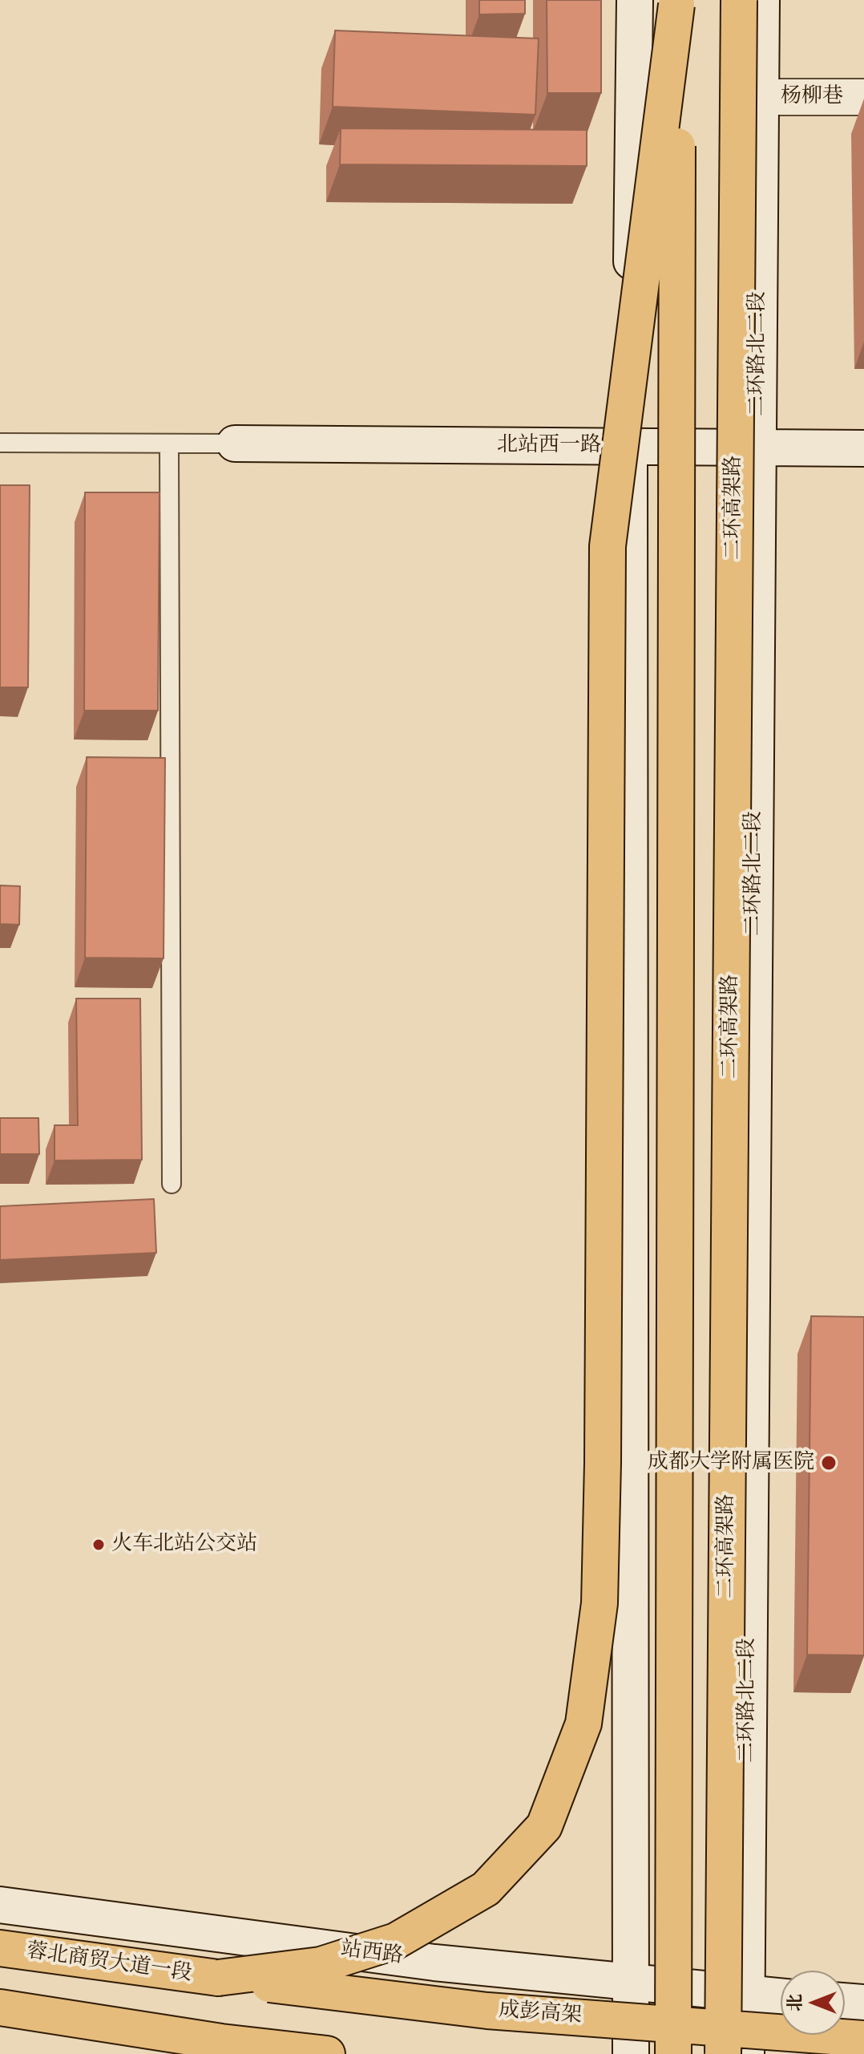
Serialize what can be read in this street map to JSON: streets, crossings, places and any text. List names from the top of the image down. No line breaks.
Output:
{"streets":{"highway":["二环高架路","蓉北商贸大道一段","成彭高架"],"main road":["杨柳巷","二环路北二段","北站西一路","站西路"]},"crossings":[["杨柳巷","二环路北二段"],["二环路北二段","北站西一路"],["二环路北二段","站西路"],["蓉北商贸大道一段","成彭高架"]],"places":["成都大学附属医院","火车北站公交站"],"north":"left"}
